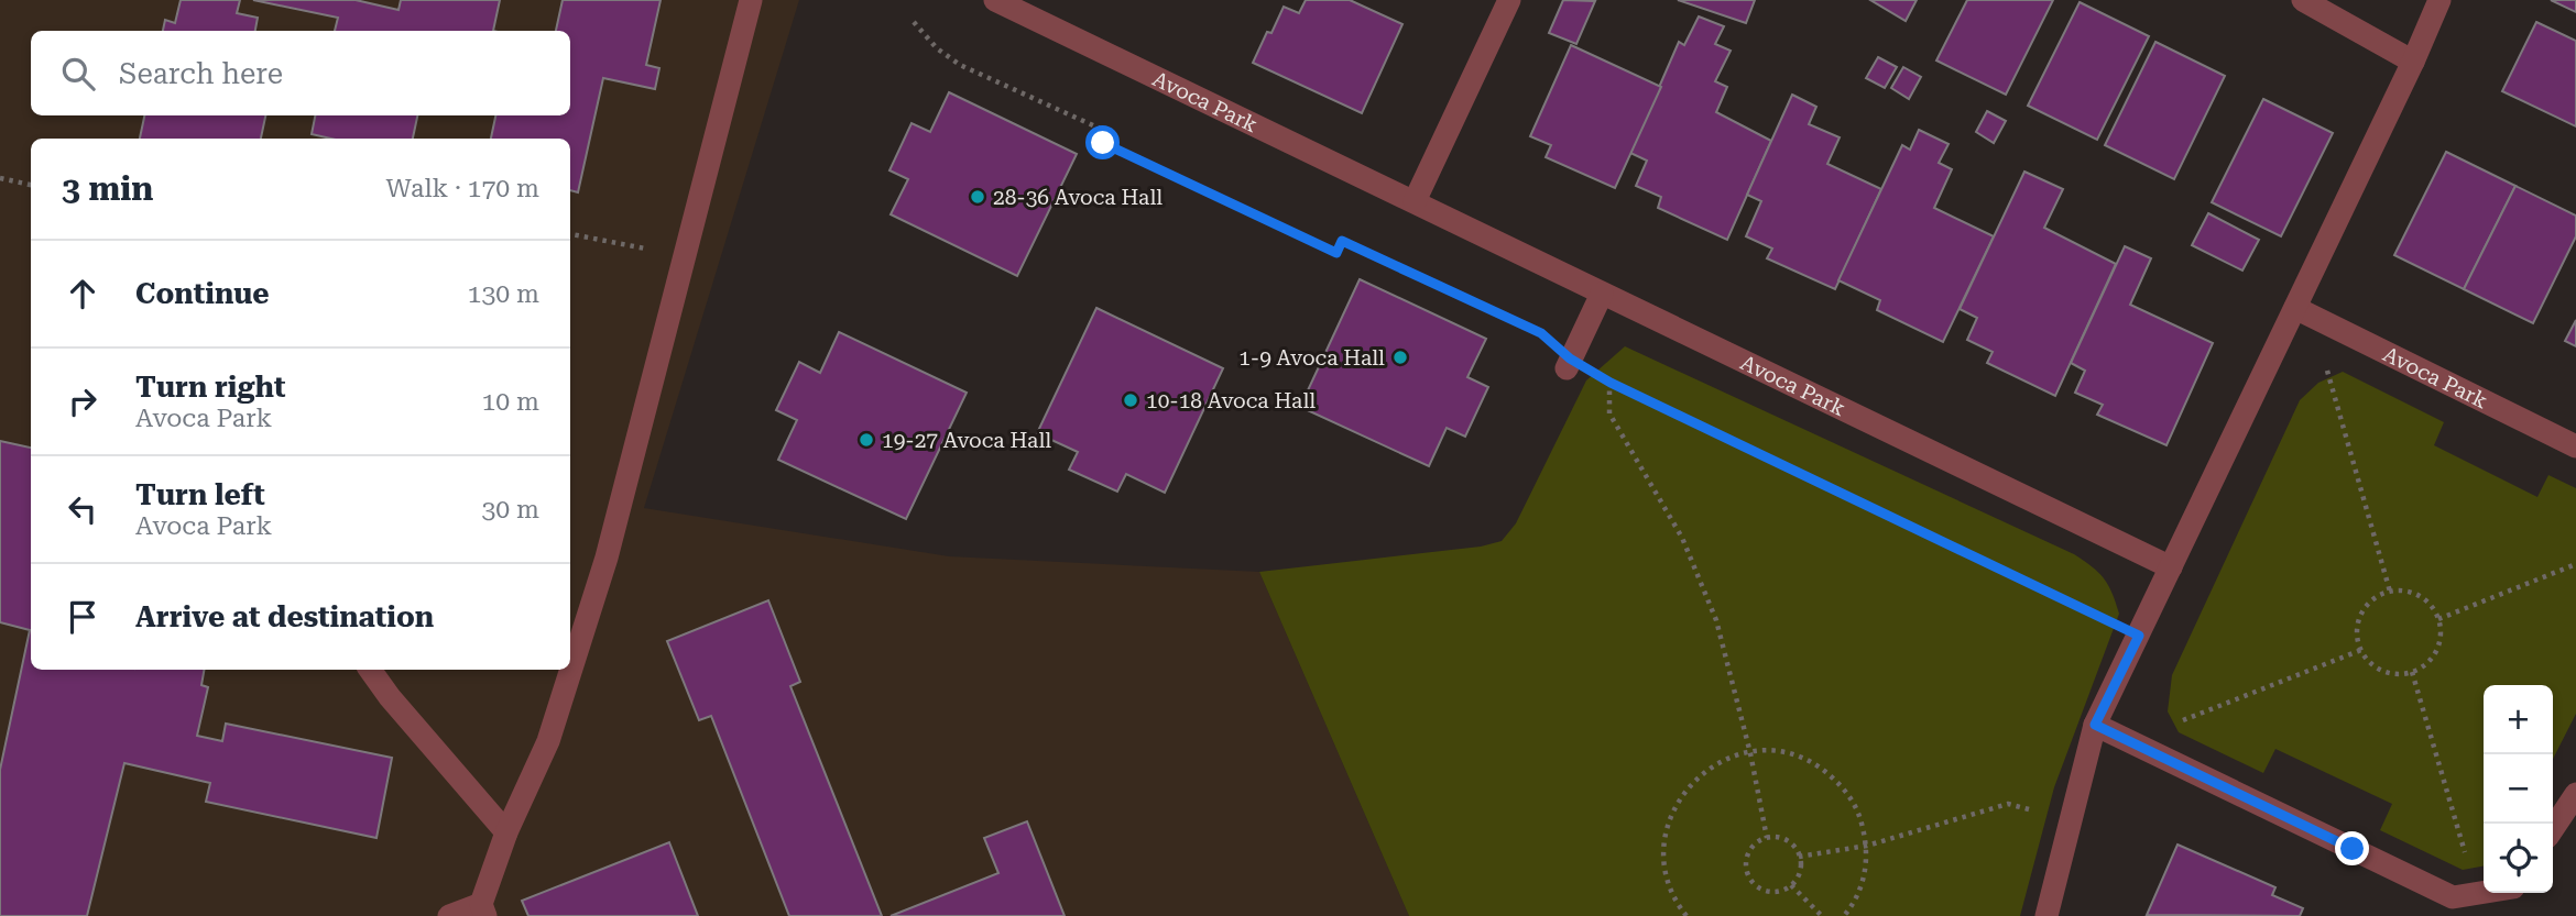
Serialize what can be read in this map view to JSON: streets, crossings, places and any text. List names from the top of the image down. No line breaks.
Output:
{"streets":{"street":["Avoca Park"]},"places":["28-36 Avoca Hall","1-9 Avoca Hall","10-18 Avoca Hall","19-27 Avoca Hall"],"page":{"search":"Search here","heading":["3 min","Walk · 170 m"],"list":[["Continue","130 m"],["Turn right","Avoca Park","10 m"],["Turn left","Avoca Park","30 m"],"Arrive at destination"],"map_buttons":["+","−"]}}
